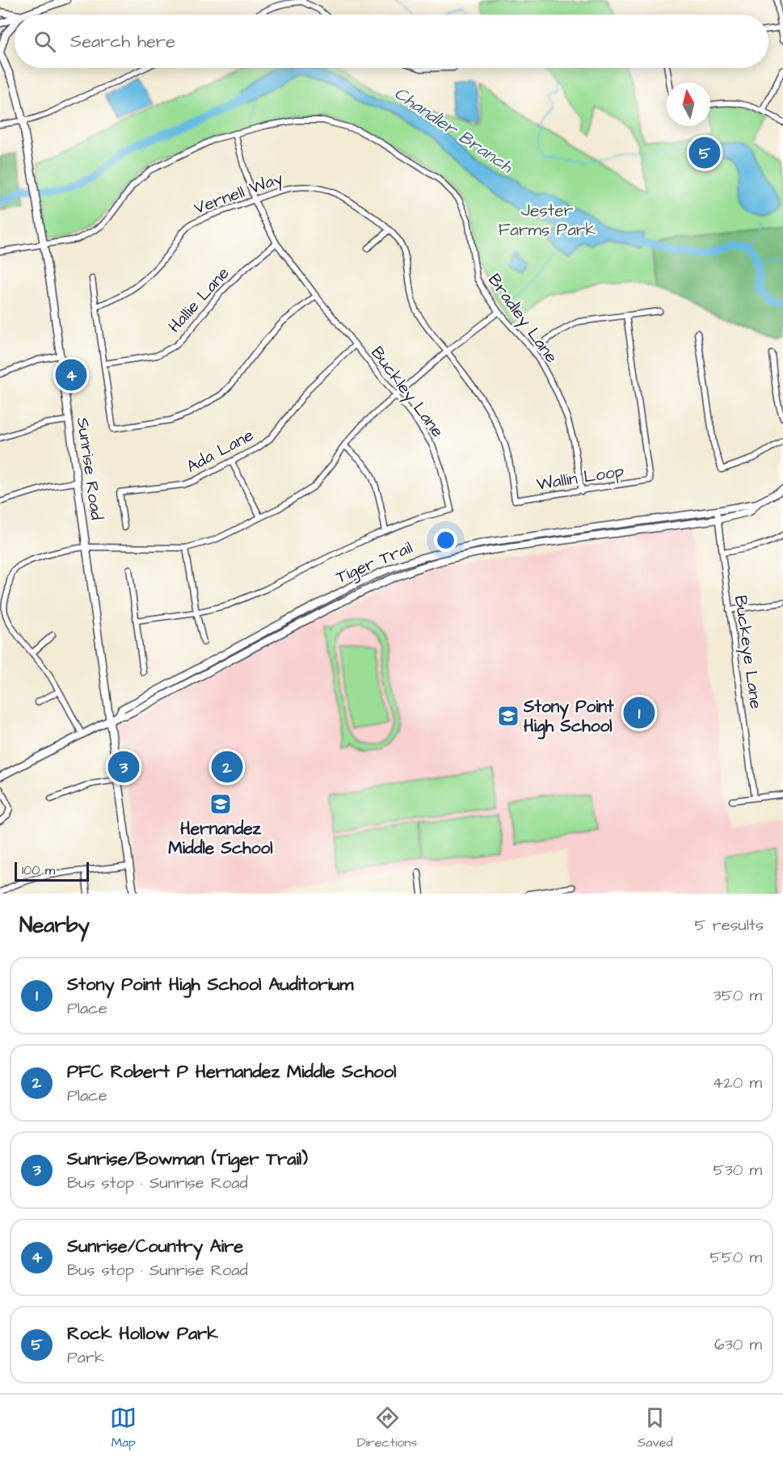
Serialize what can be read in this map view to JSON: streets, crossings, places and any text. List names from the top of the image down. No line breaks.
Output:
{"streets":{"street":["Vernell Way","Hallie Lane","Bradley Lane","Buckley Lane","Ada Lane","Sunrise Road","Wallin Loop","Tiger Trail","Buckeye Lane"]},"crossings":[["Vernell Way","Buckley Lane"],["Vernell Way","Wallin Loop"],["Hallie Lane","Buckley Lane"],["Bradley Lane","Buckley Lane"],["Bradley Lane","Sunrise Road"],["Bradley Lane","Wallin Loop"],["Buckley Lane","Ada Lane"],["Sunrise Road","Tiger Trail"],["Tiger Trail","Buckeye Lane"]],"water":["Chandler Branch"],"parks":["Jester Farms Park"],"places":{"school or university":["Stony Point High School","Hernandez Middle School"]},"scale_bar":"100 m","north":"top","page":{"search":"Search here","pins":["5","4","1","2","3"],"scale":"100 m","heading":["Nearby","5 results"],"list":[{"mark":"1","name":"Stony Point High School Auditorium","note":"Place","value":"350 m"},{"mark":"2","name":"PFC Robert P Hernandez Middle School","note":"Place","value":"420 m"},{"mark":"3","name":"Sunrise/Bowman (Tiger Trail)","note":"Bus stop · Sunrise Road","value":"530 m"},{"mark":"4","name":"Sunrise/Country Aire","note":"Bus stop · Sunrise Road","value":"550 m"},{"mark":"5","name":"Rock Hollow Park","note":"Park","value":"630 m"}],"nav":["Map","Directions","Saved"]}}
